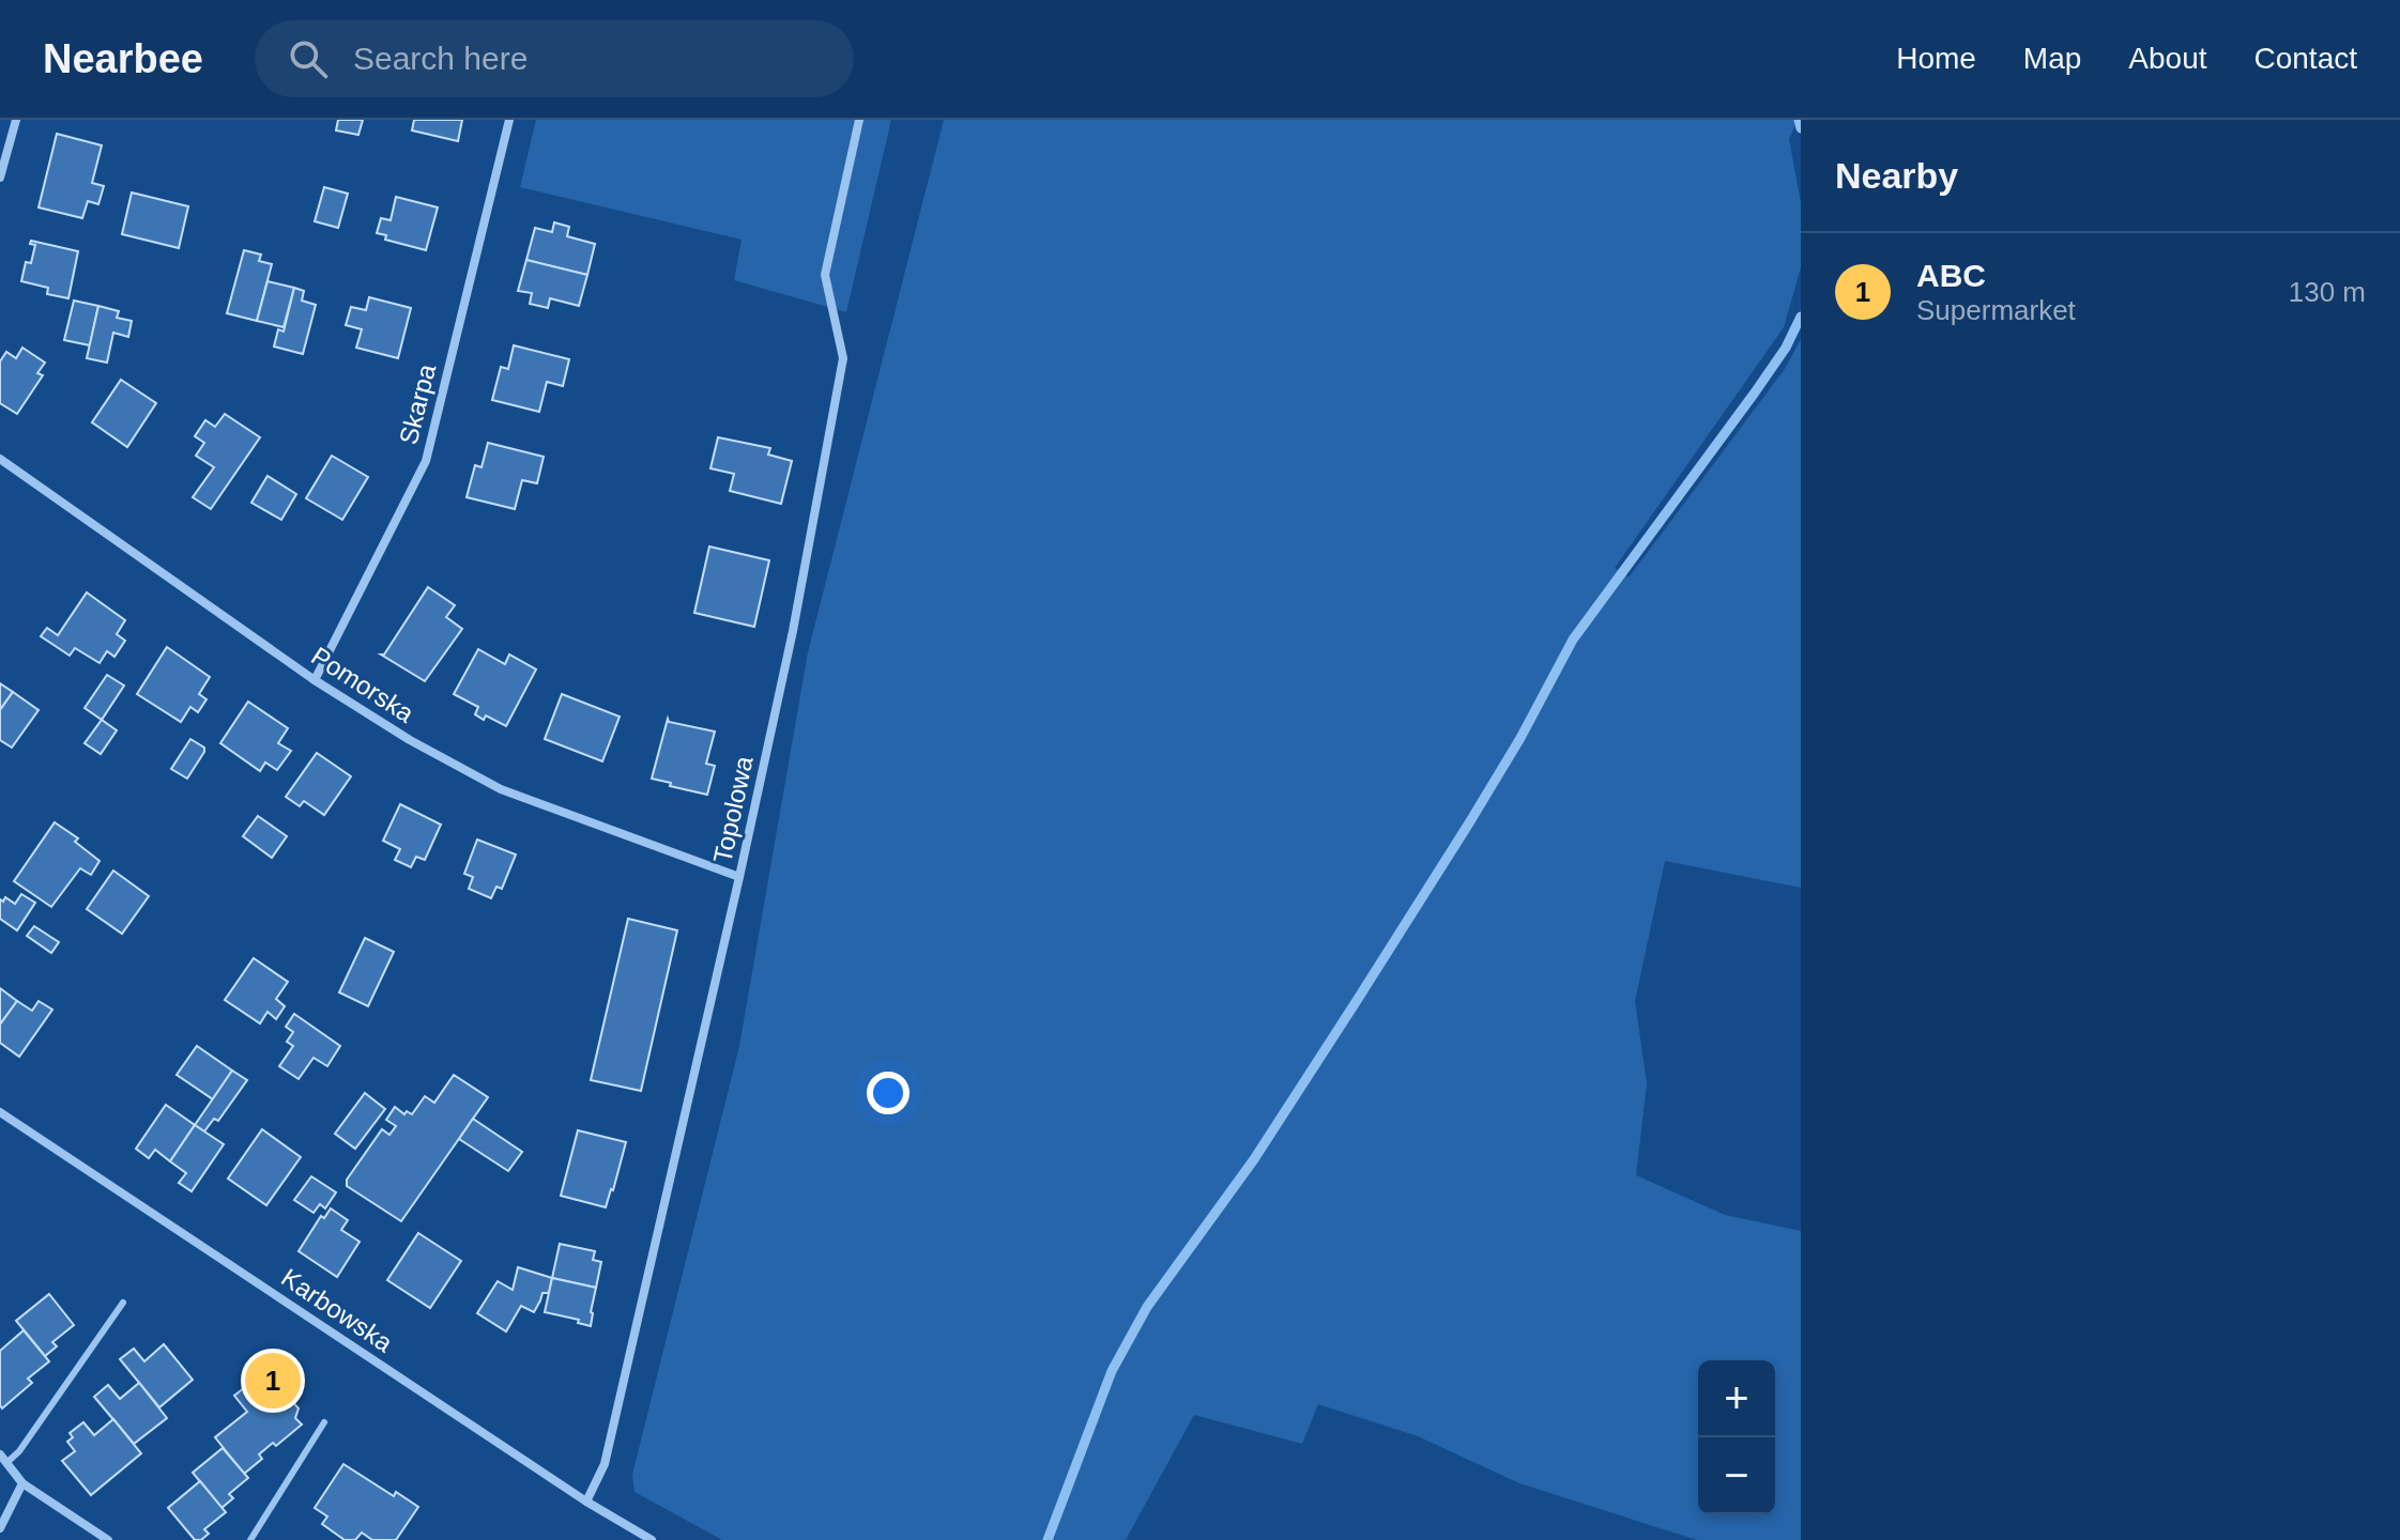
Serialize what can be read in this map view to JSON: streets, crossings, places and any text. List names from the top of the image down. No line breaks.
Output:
{"streets":{"street":["Skarpa","Pomorska","Topolowa","Karbowska"]},"crossings":[["Skarpa","Pomorska"],["Pomorska","Topolowa"],["Topolowa","Karbowska"]],"page":{"header":"Nearbee","search":"Search here","nav":["Home","Map","About","Contact"],"heading":"Nearby","list":[{"mark":"1","name":"ABC","note":"Supermarket","value":"130 m"}],"pins":"1","map_buttons":["+","−"]}}
